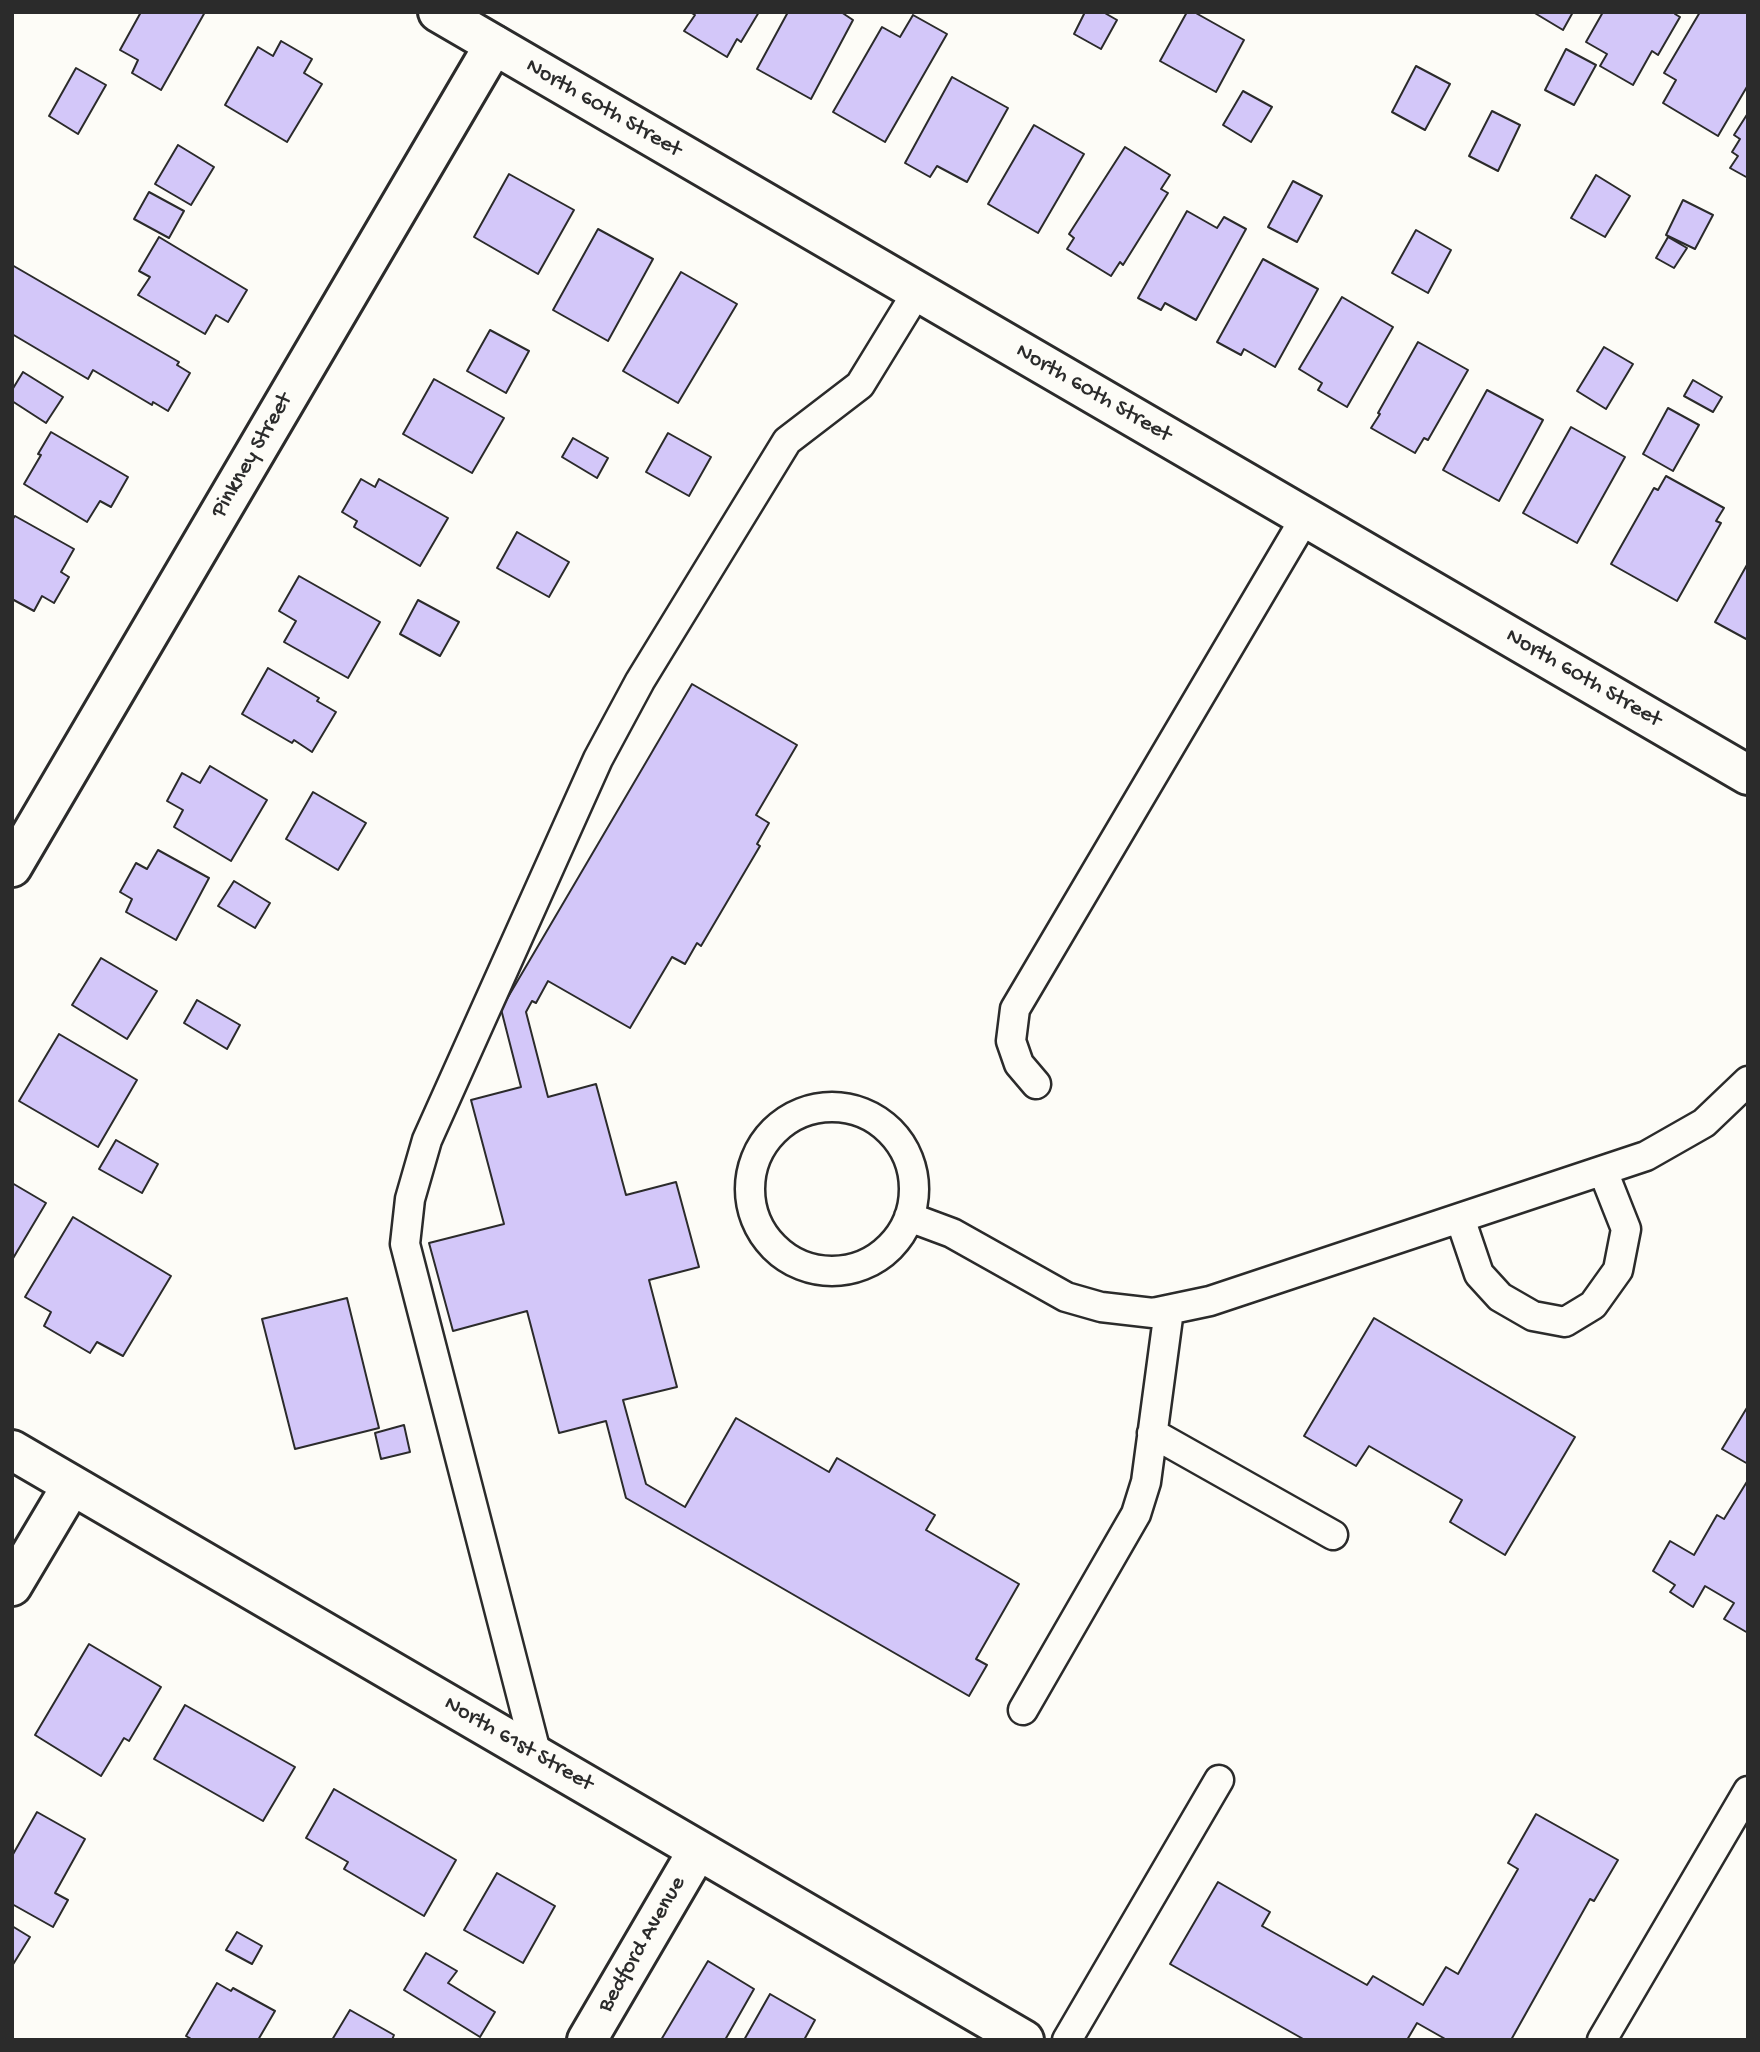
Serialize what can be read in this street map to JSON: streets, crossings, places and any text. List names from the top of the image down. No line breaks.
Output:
{"streets":{"street":["North 60th Street","Pinkney Street","North 61st Street","Bedford Avenue"]},"crossings":[["North 60th Street","Pinkney Street"],["North 61st Street","Bedford Avenue"]]}
